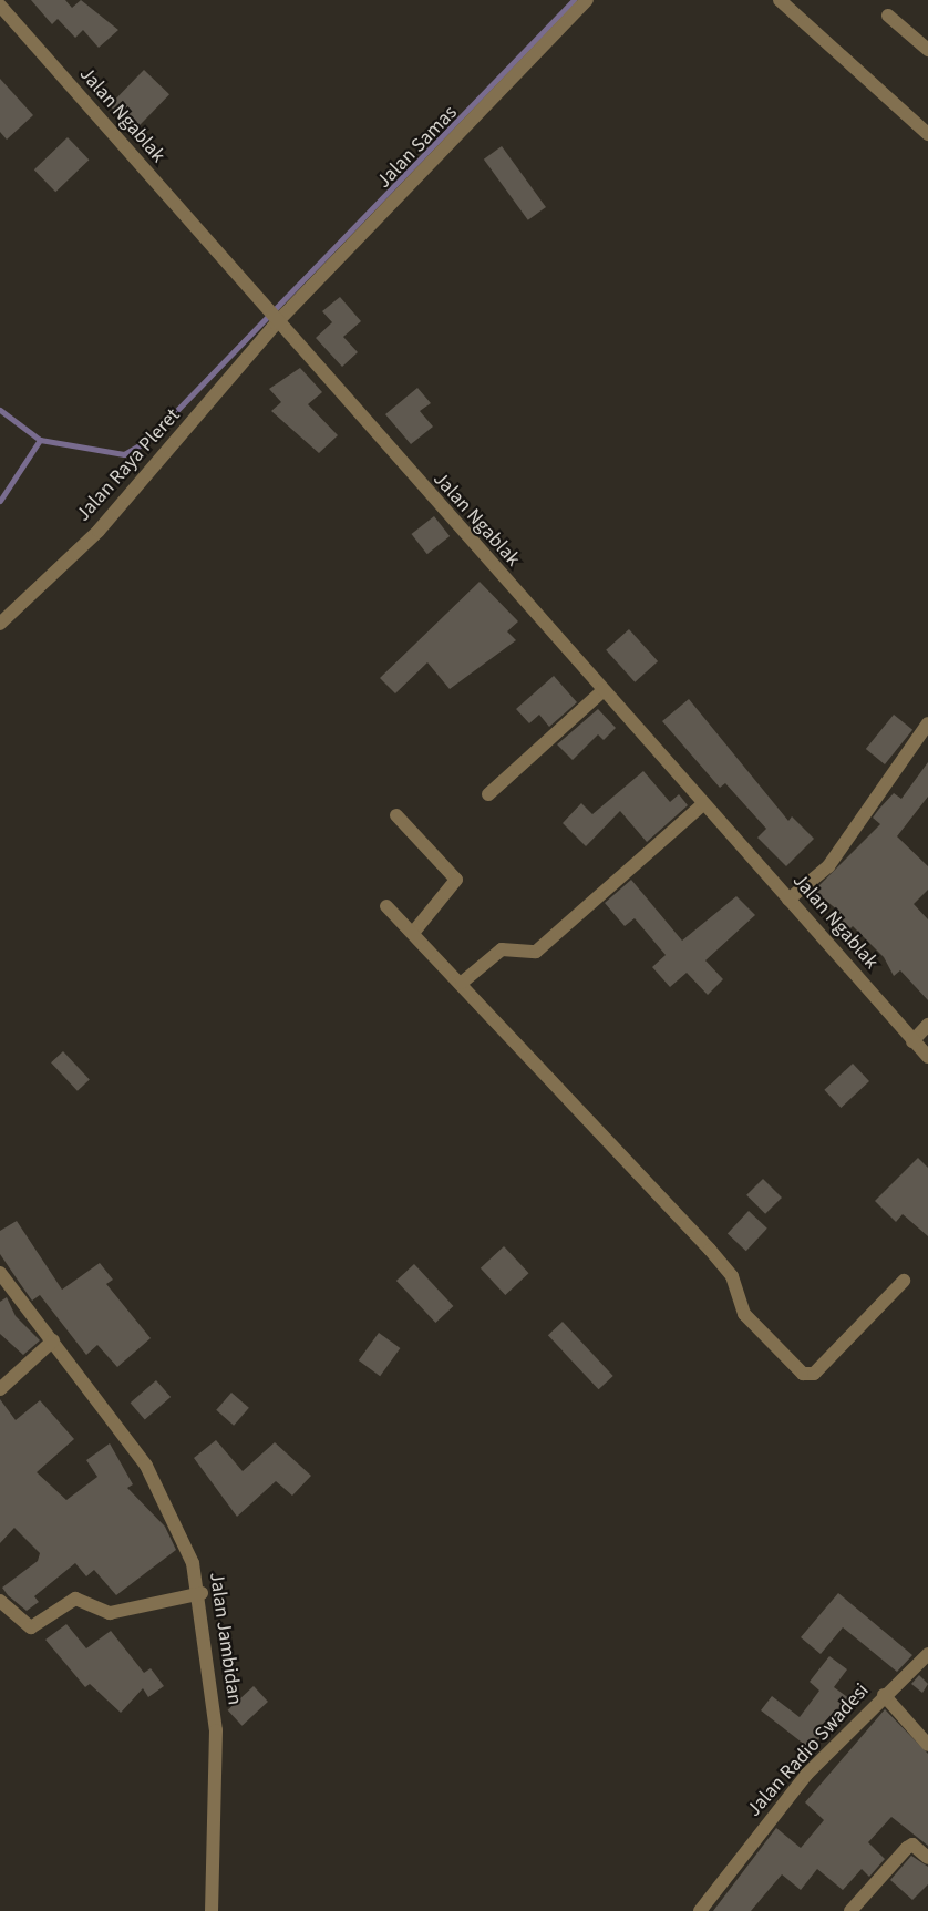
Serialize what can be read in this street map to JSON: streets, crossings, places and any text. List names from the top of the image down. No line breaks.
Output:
{"streets":{"street":["Jalan Ngablak","Jalan Samas","Jalan Raya Pleret","Jalan Jambidan","Jalan Radio Swadesi"]},"crossings":[["Jalan Ngablak","Jalan Samas"],["Jalan Ngablak","Jalan Raya Pleret"],["Jalan Samas","Jalan Raya Pleret"]]}
